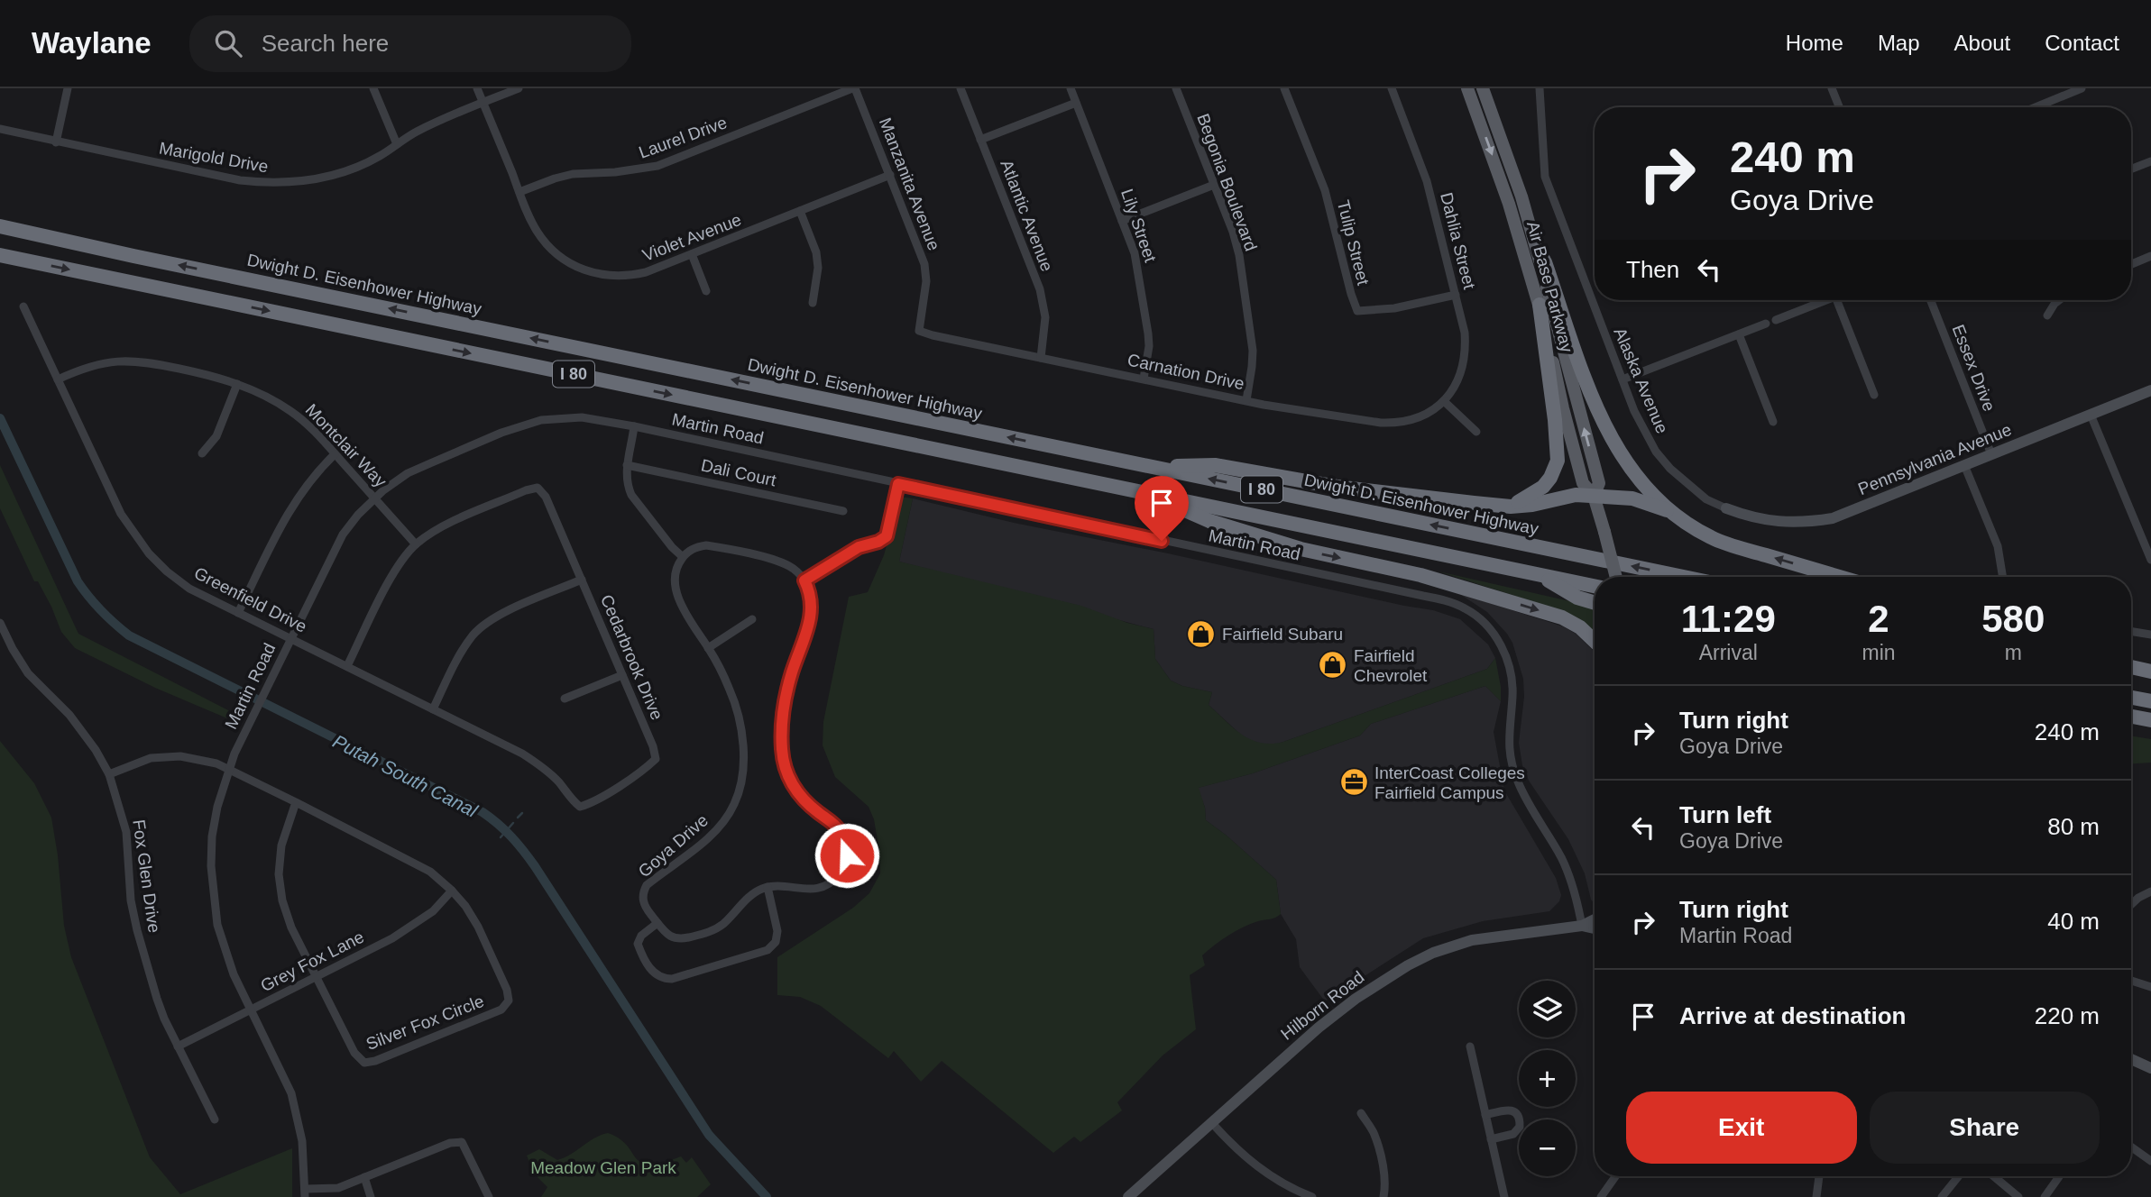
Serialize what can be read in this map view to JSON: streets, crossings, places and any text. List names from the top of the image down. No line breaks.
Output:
{"streets":{"highway":["Dwight D. Eisenhower Highway","I 80"],"main road":["Air Base Parkway"],"street":["Laurel Drive","Marigold Drive","Begonia Boulevard","Manzanita Avenue","Atlantic Avenue","Lily Street","Violet Avenue","Dahlia Street","Tulip Street","Essex Drive","Carnation Drive","Alaska Avenue","Martin Road","Montclair Way","Pennsylvania Avenue","Dali Court","Greenfield Drive","Cedarbrook Drive","Goya Drive","Fox Glen Drive","Grey Fox Lane","Hilborn Road","Silver Fox Circle"]},"crossings":[["Laurel Drive","Manzanita Avenue"],["Laurel Drive","Violet Avenue"],["Marigold Drive","Violet Avenue"],["Begonia Boulevard","Carnation Drive"],["Manzanita Avenue","Violet Avenue"],["Manzanita Avenue","Carnation Drive"],["Atlantic Avenue","Carnation Drive"],["Lily Street","Carnation Drive"],["Dahlia Street","Tulip Street"],["Dahlia Street","Carnation Drive"],["Essex Drive","Pennsylvania Avenue"],["Alaska Avenue","Pennsylvania Avenue"],["Martin Road","Montclair Way"],["Martin Road","Greenfield Drive"],["Martin Road","Grey Fox Lane"],["Martin Road","Hilborn Road"],["Martin Road","Silver Fox Circle"],["Montclair Way","Greenfield Drive"],["Montclair Way","Cedarbrook Drive"],["Greenfield Drive","Cedarbrook Drive"],["Fox Glen Drive","Grey Fox Lane"],["Fox Glen Drive","Silver Fox Circle"],["Grey Fox Lane","Silver Fox Circle"]],"water":["Putah South Canal"],"parks":["Meadow Glen Park"],"places":{"shop":["Fairfield Subaru","Fairfield Chevrolet"],"office":["InterCoast Colleges Fairfield Campus"]},"page":{"header":"Waylane","search":"Search here","nav":["Home","Map","About","Contact"],"turn":["240 m","Goya Drive"],"then":"Then","eta":["11:29","Arrival","2","min","580","m"],"list":[{"name":"Turn right","note":"Goya Drive","value":"240 m"},{"name":"Turn left","note":"Goya Drive","value":"80 m"},{"name":"Turn right","note":"Martin Road","value":"40 m"},{"name":"Arrive at destination","value":"220 m"}],"map_buttons":["+","−"],"buttons":["Exit","Share"]}}
